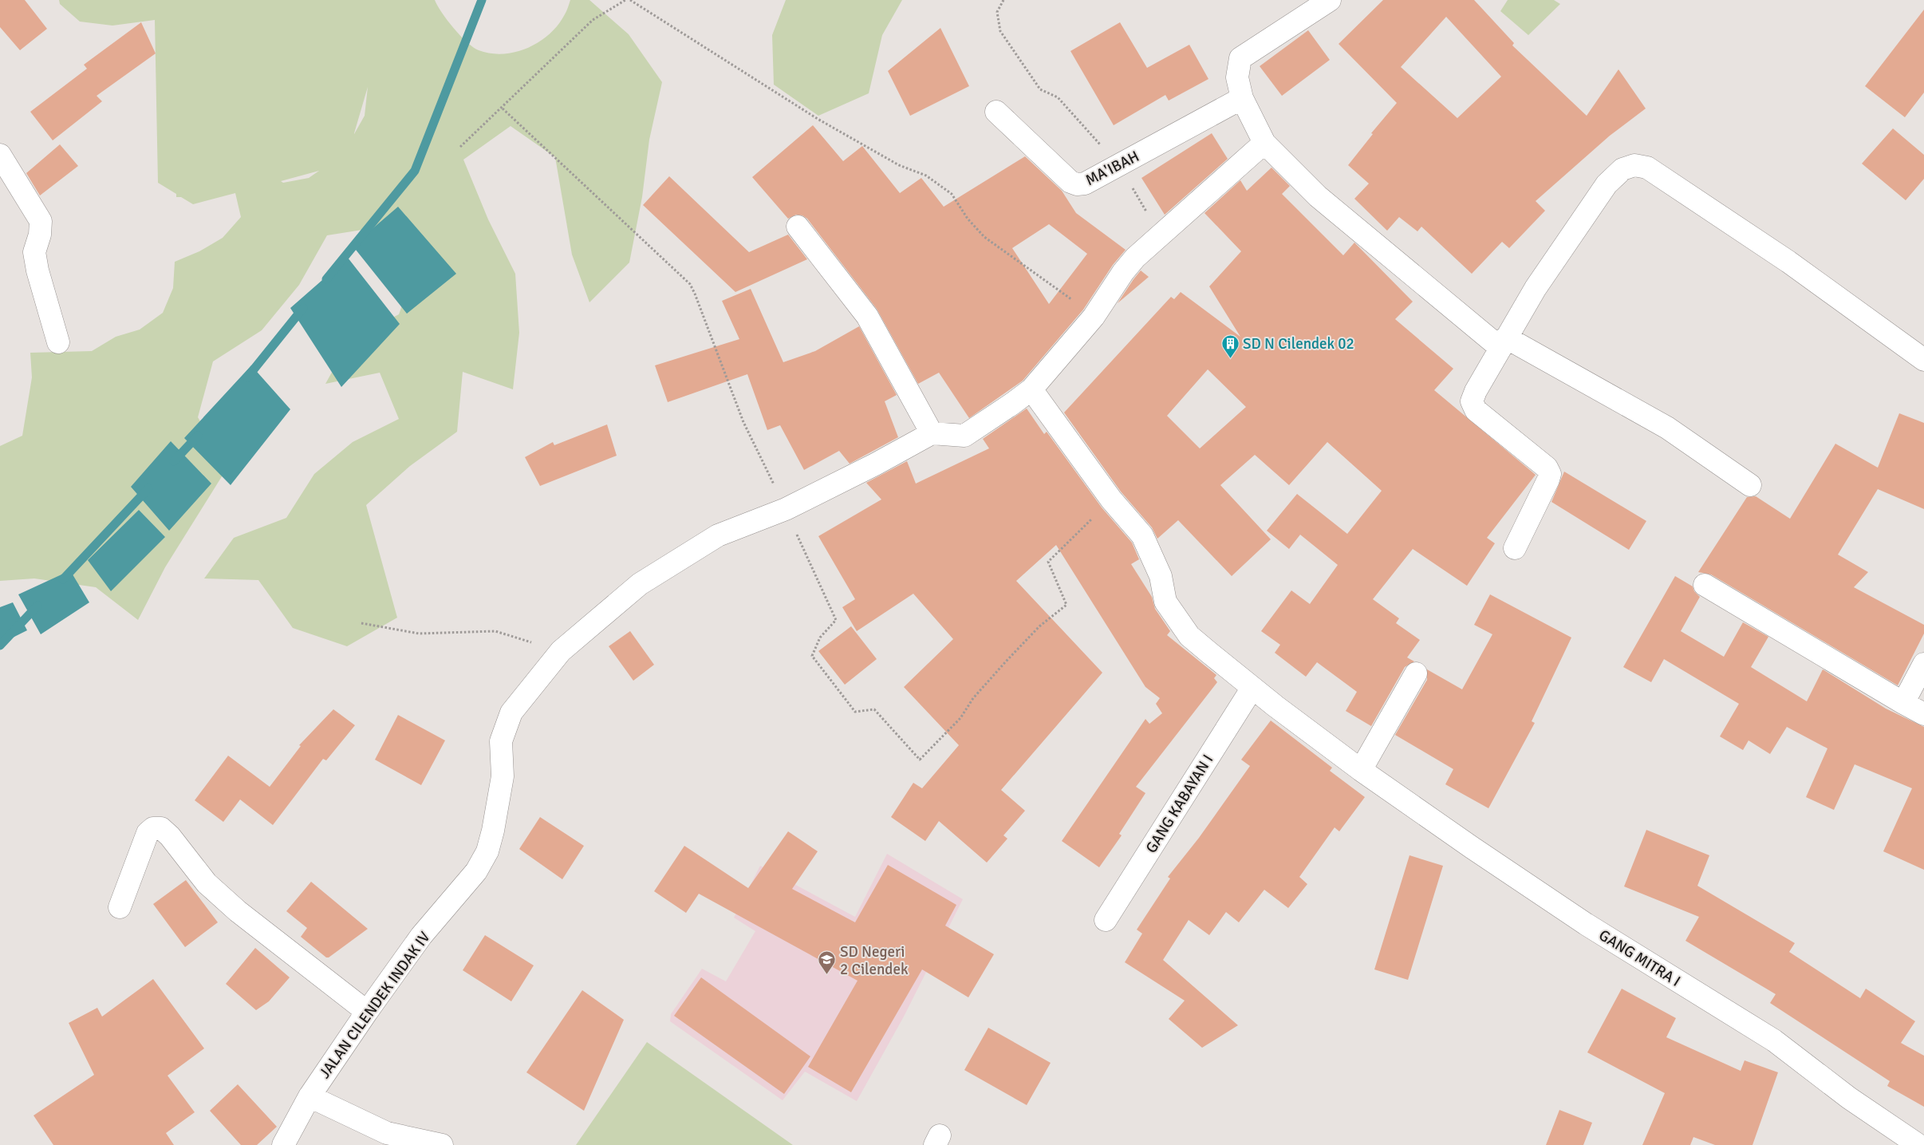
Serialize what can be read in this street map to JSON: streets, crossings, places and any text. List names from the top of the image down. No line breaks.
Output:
{"streets":{"street":["MA'IBAH","GANG KABAYAN I","GANG MITRA I","JALAN CILENDEK INDAK IV"]},"crossings":[["GANG KABAYAN I","GANG MITRA I"]],"places":{"building":["SD N Cilendek 02"],"school or university":["SD Negeri 2 Cilendek"]}}
